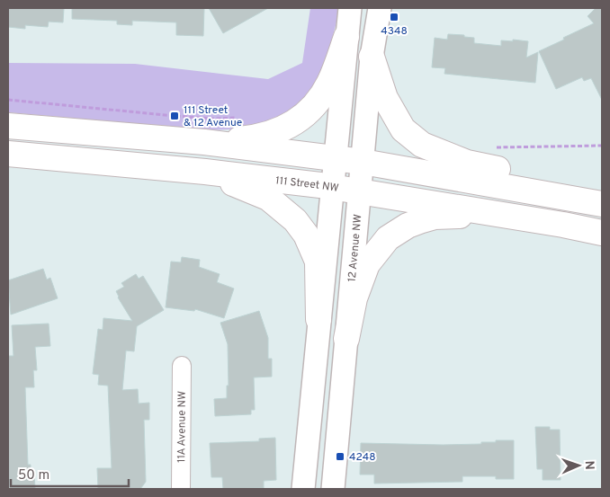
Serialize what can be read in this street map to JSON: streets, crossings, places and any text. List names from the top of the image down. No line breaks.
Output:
{"streets":{"main road":["111 Street NW"],"street":["12 Avenue NW","11A Avenue NW"]},"crossings":[["111 Street NW","12 Avenue NW"]],"places":{"transit":["4348","111 Street & 12 Avenue","4248"]},"scale_bar":"50 m","north":"right"}
